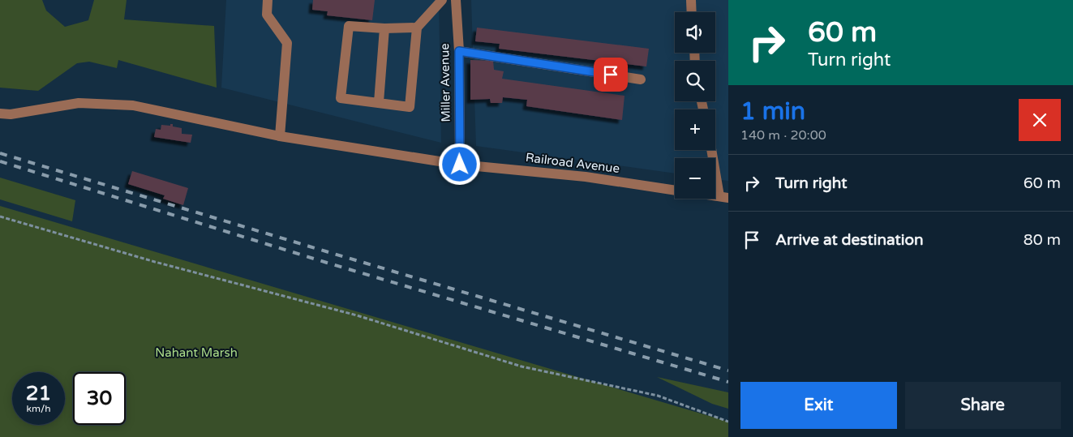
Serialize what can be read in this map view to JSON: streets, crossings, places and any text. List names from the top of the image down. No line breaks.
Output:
{"streets":{"street":["Miller Avenue","Railroad Avenue"]},"crossings":[["Miller Avenue","Railroad Avenue"]],"parks":["Nahant Marsh"],"page":{"turn":["60 m","Turn right"],"map_buttons":["+","−"],"heading":["1 min","140 m · 20:00"],"list":[{"name":"Turn right","value":"60 m"},{"name":"Arrive at destination","value":"80 m"}],"speed":"21 km/h","limit":"30","buttons":["Exit","Share"]}}
